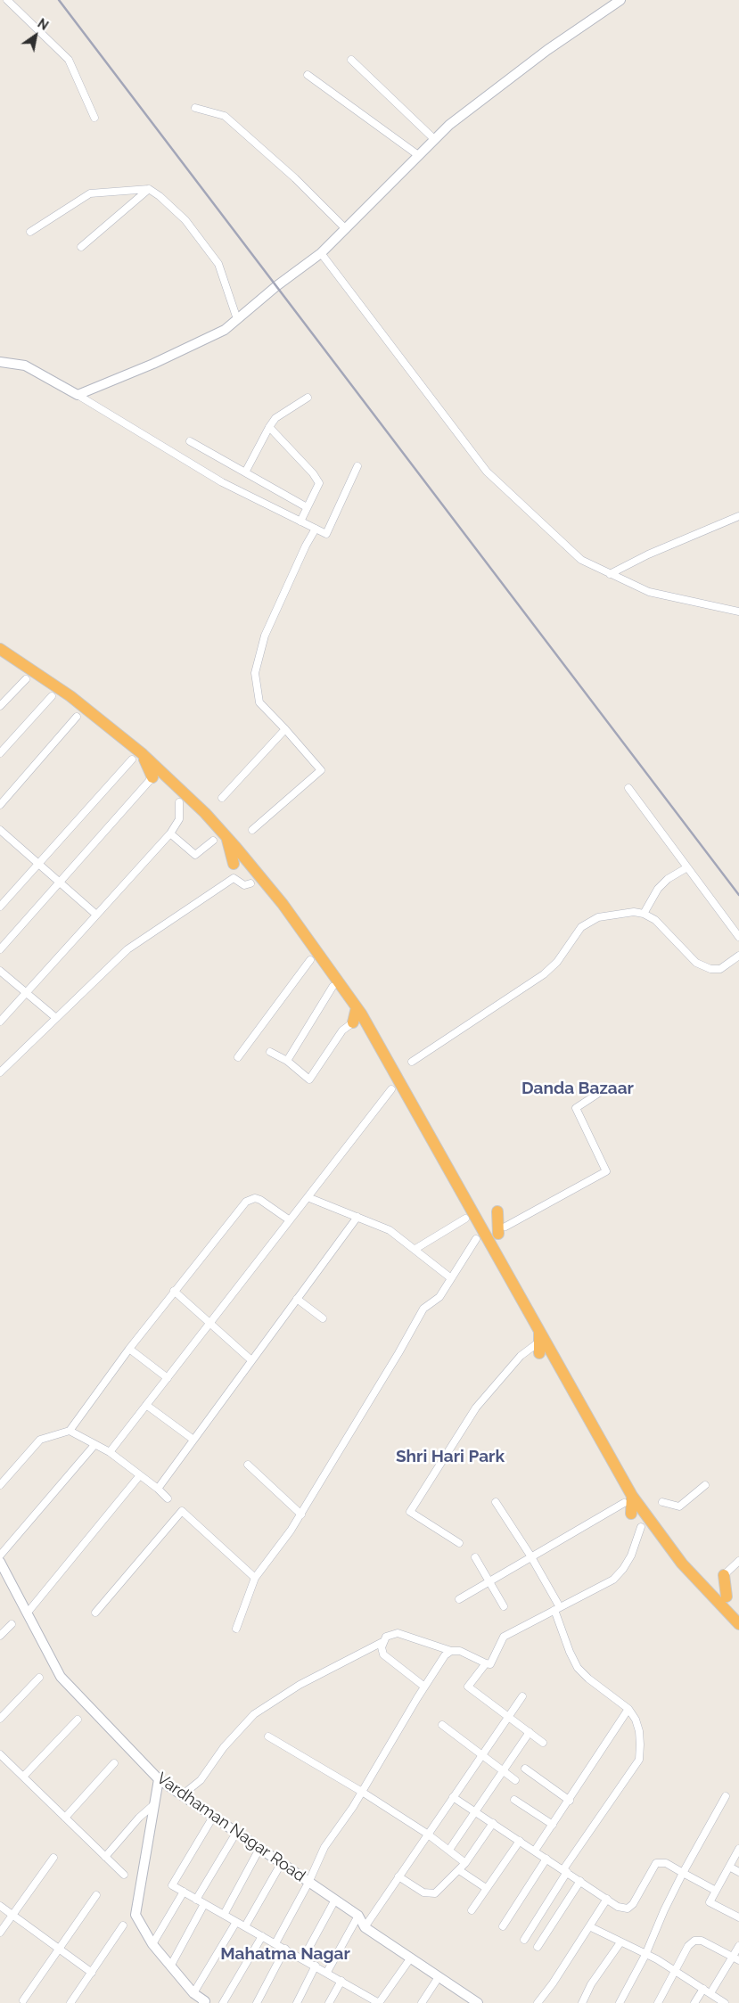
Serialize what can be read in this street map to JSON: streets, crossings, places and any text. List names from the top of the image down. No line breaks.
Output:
{"streets":{"street":["Vardhaman Nagar Road"]},"districts":["Danda Bazaar","Shri Hari Park","Mahatma Nagar"],"north":"top right"}
